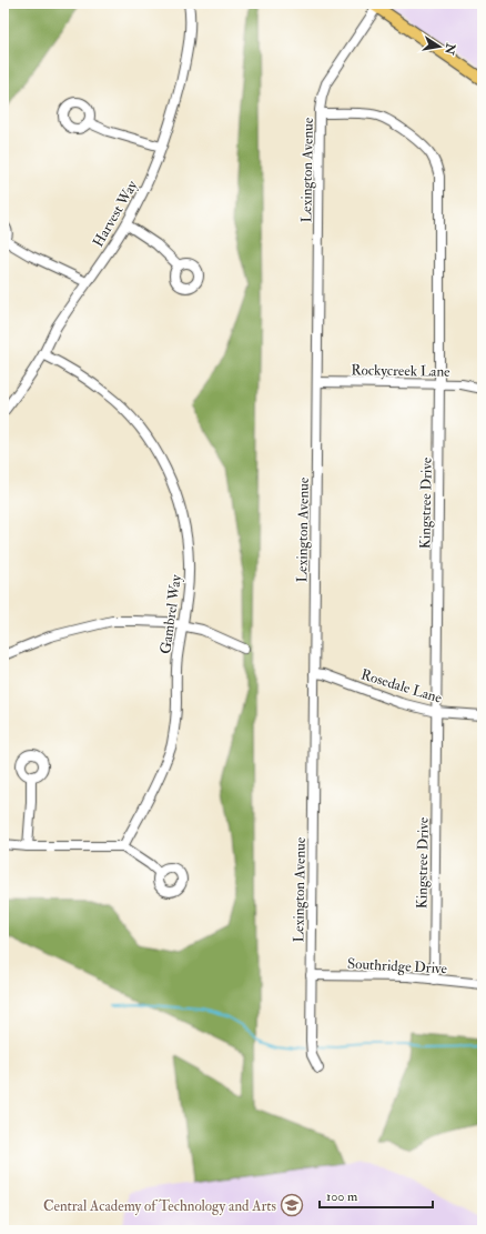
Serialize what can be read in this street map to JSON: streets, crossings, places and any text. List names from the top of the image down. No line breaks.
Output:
{"streets":{"street":["Lexington Avenue","Harvest Way","Rockycreek Lane","Kingstree Drive","Gambrel Way","Rosedale Lane","Southridge Drive"]},"crossings":[["Lexington Avenue","Rockycreek Lane"],["Lexington Avenue","Kingstree Drive"],["Lexington Avenue","Rosedale Lane"],["Lexington Avenue","Southridge Drive"],["Harvest Way","Gambrel Way"],["Rockycreek Lane","Kingstree Drive"],["Kingstree Drive","Rosedale Lane"],["Kingstree Drive","Southridge Drive"]],"places":{"school or university":["Central Academy of Technology and Arts"]},"scale_bar":"100 m","north":"right"}
